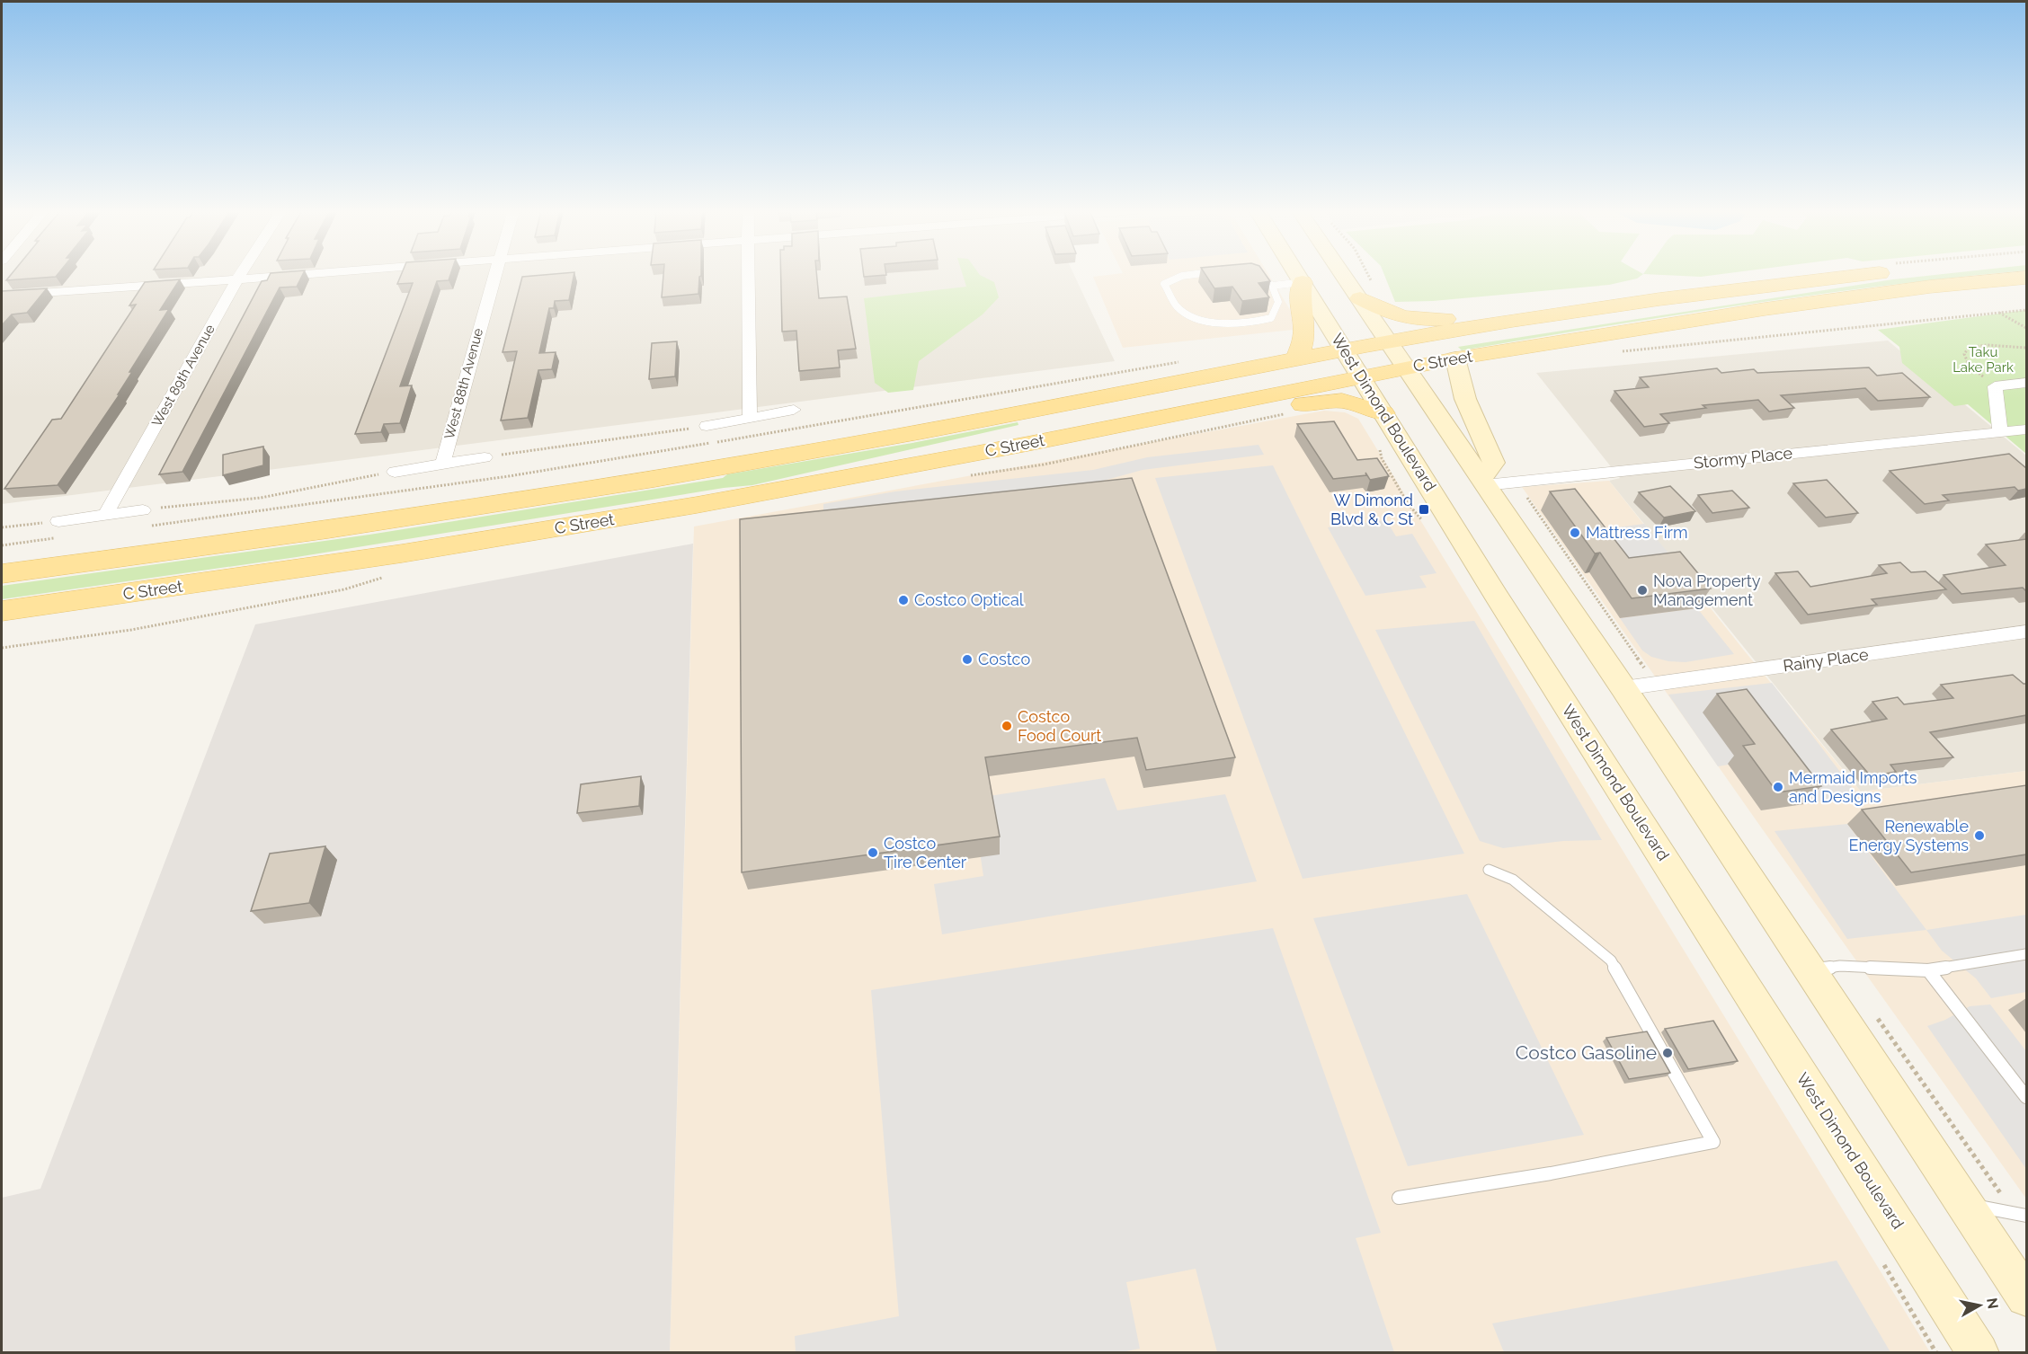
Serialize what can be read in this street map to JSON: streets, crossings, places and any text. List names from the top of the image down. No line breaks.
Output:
{"streets":{"main road":["C Street","West Dimond Boulevard"],"street":["West 89th Avenue","West 88th Avenue","Stormy Place","Rainy Place"]},"crossings":[["C Street","West Dimond Boulevard"]],"parks":["Taku Lake Park"],"places":{"transit":["W Dimond Blvd & C St"],"other":["Mattress Firm","Nova Property Management","Costco Optical","Costco","Costco Food Court","Mermaid Imports and Designs","Renewable Energy Systems","Costco Tire Center","Costco Gasoline"]},"north":"right"}
